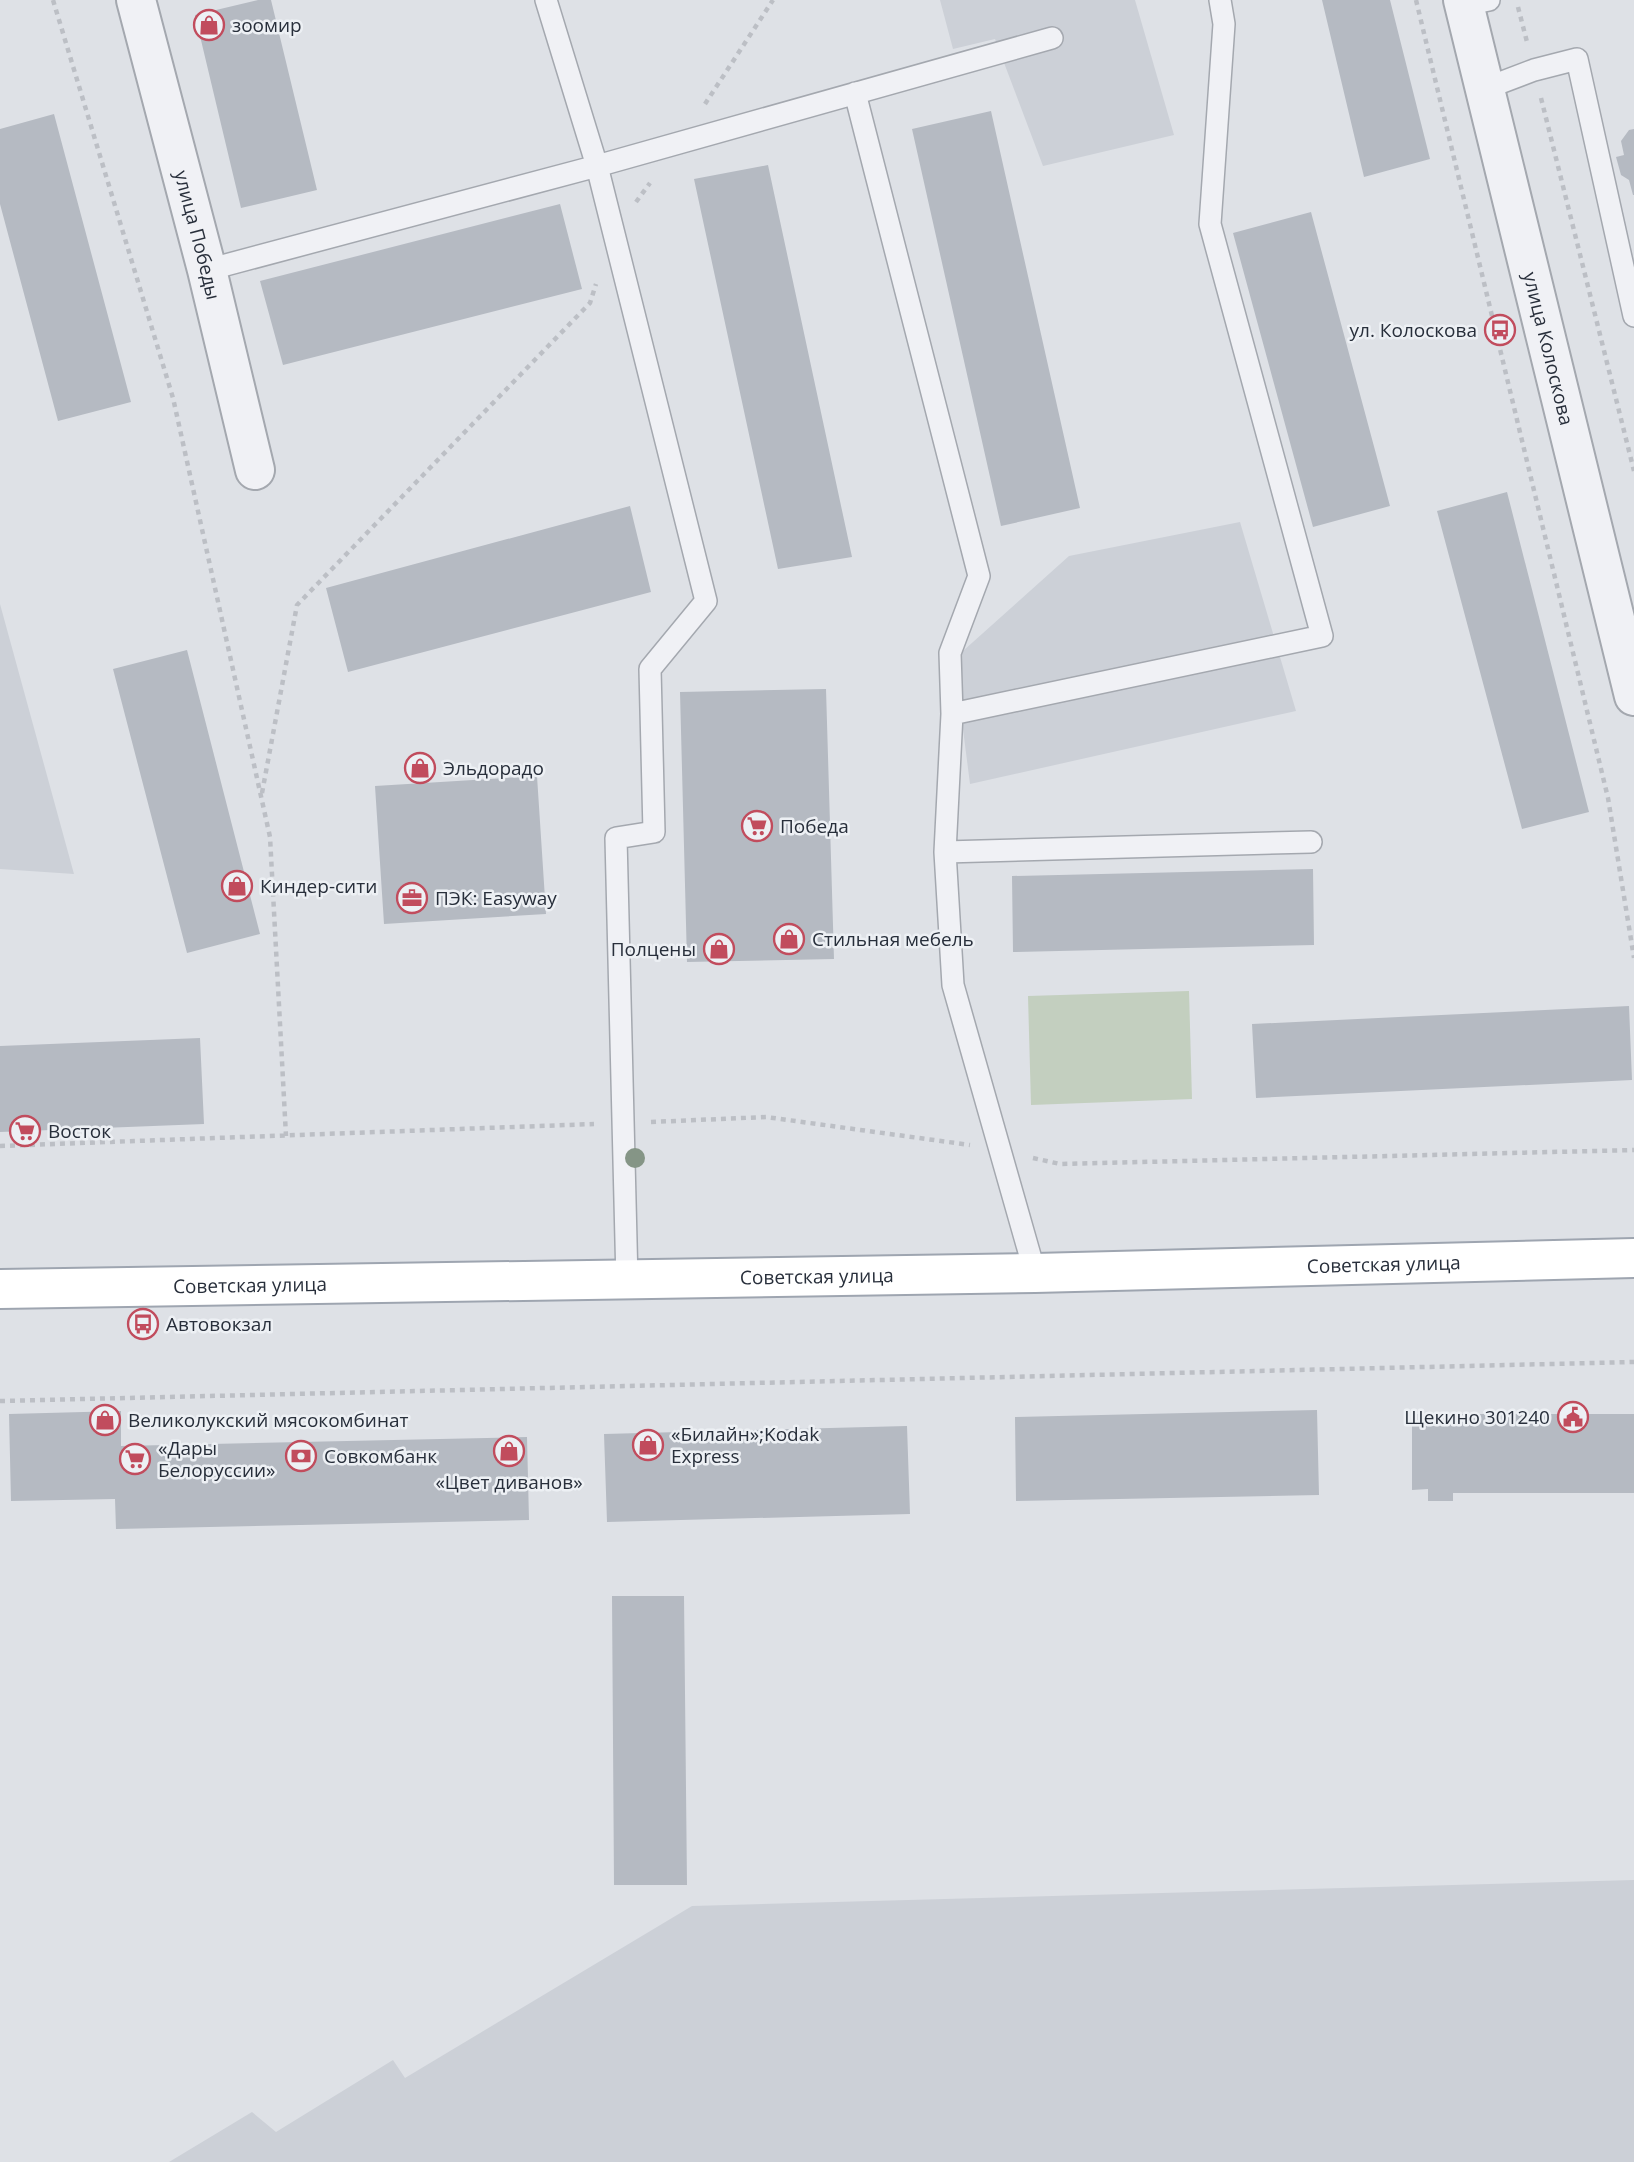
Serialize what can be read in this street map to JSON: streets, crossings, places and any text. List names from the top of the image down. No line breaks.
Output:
{"streets":{"main road":["Советская улица"],"street":["улица Победы","улица Колоскова"]},"places":{"shop":["зоомир","Эльдорадо","Киндер-сити","Стильная мебель","Полцены","Великолукский мясокомбинат","«Билайн»;Kodak Express","«Цвет диванов»"],"bus stop":["ул. Колоскова","Автовокзал"],"supermarket":["Победа","Восток","«Дары Белоруссии»"],"office":["ПЭК: Easyway"],"public building":["Щекино 301240"],"bank":["Совкомбанк"]}}
